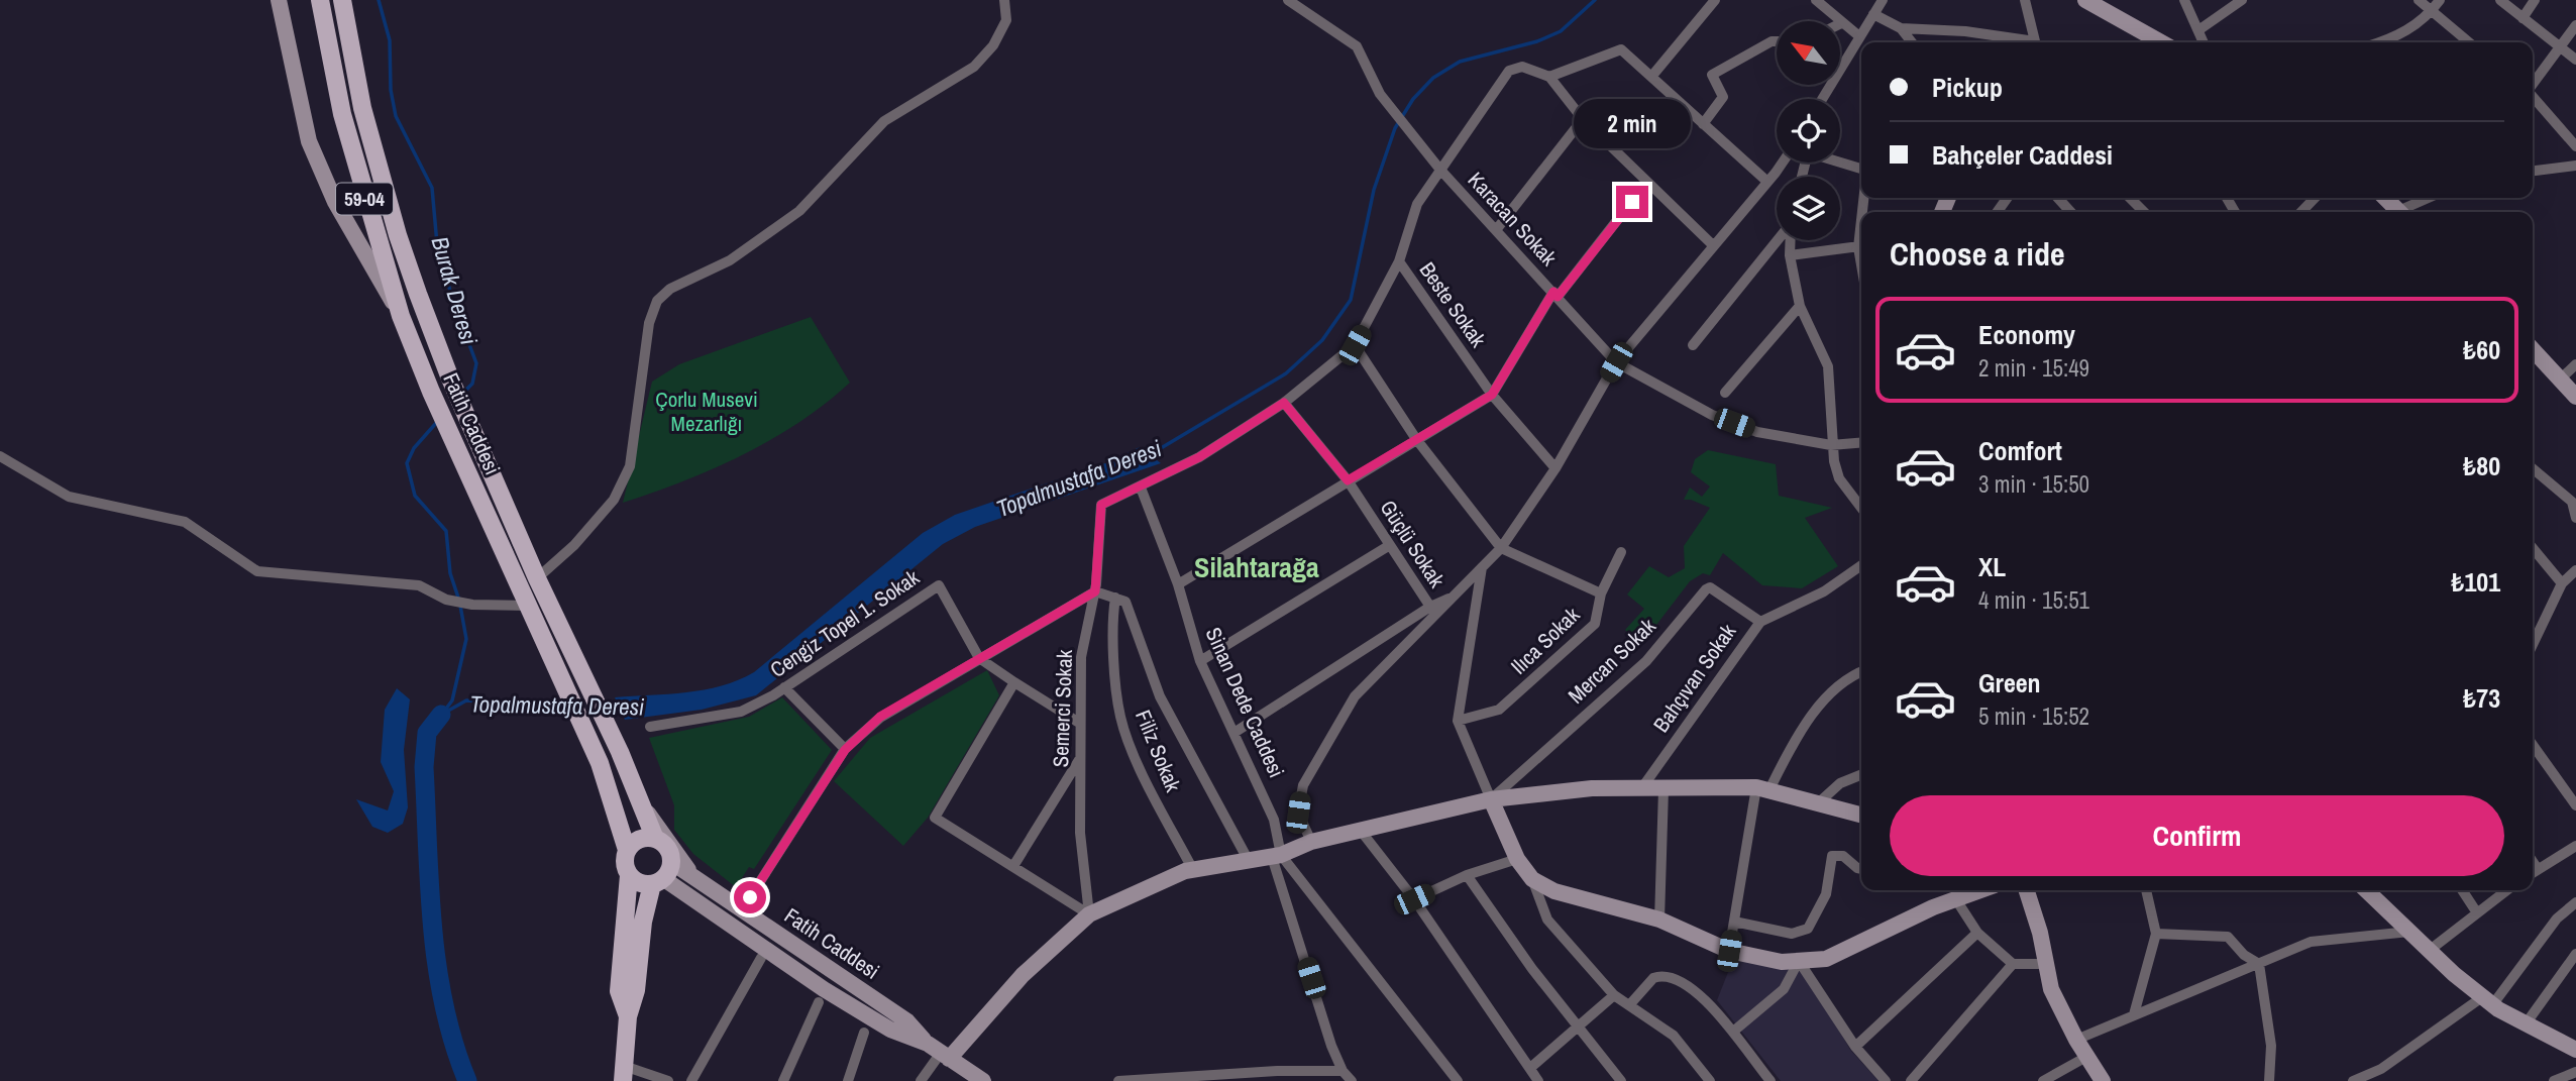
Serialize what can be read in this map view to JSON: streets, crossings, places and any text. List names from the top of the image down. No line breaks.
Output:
{"streets":{"main road":["59-04","Fatih Caddesi"],"street":["Karacan Sokak","Beste Sokak","Güçlü Sokak","Cengiz Topel 1. Sokak","Ilıca Sokak","Mercan Sokak","Bahçıvan Sokak","Sinan Dede Caddesi","Semerci Sokak","Filiz Sokak"]},"crossings":[["Cengiz Topel 1. Sokak","Semerci Sokak"],["Mercan Sokak","Bahçıvan Sokak"],["Sinan Dede Caddesi","Semerci Sokak"]],"districts":["Silahtarağa"],"water":["Burak Deresi","Topalmustafa Deresi"],"parks":["Çorlu Musevi Mezarlığı"],"north":"top left","page":{"banner":["Pickup","Bahçeler Caddesi"],"bubble":"2 min","heading":"Choose a ride","list":[{"name":"Economy","note":"2 min · 15:49","value":"₺60"},{"name":"Comfort","note":"3 min · 15:50","value":"₺80"},{"name":"XL","note":"4 min · 15:51","value":"₺101"},{"name":"Green","note":"5 min · 15:52","value":"₺73"}],"buttons":"Confirm"}}
